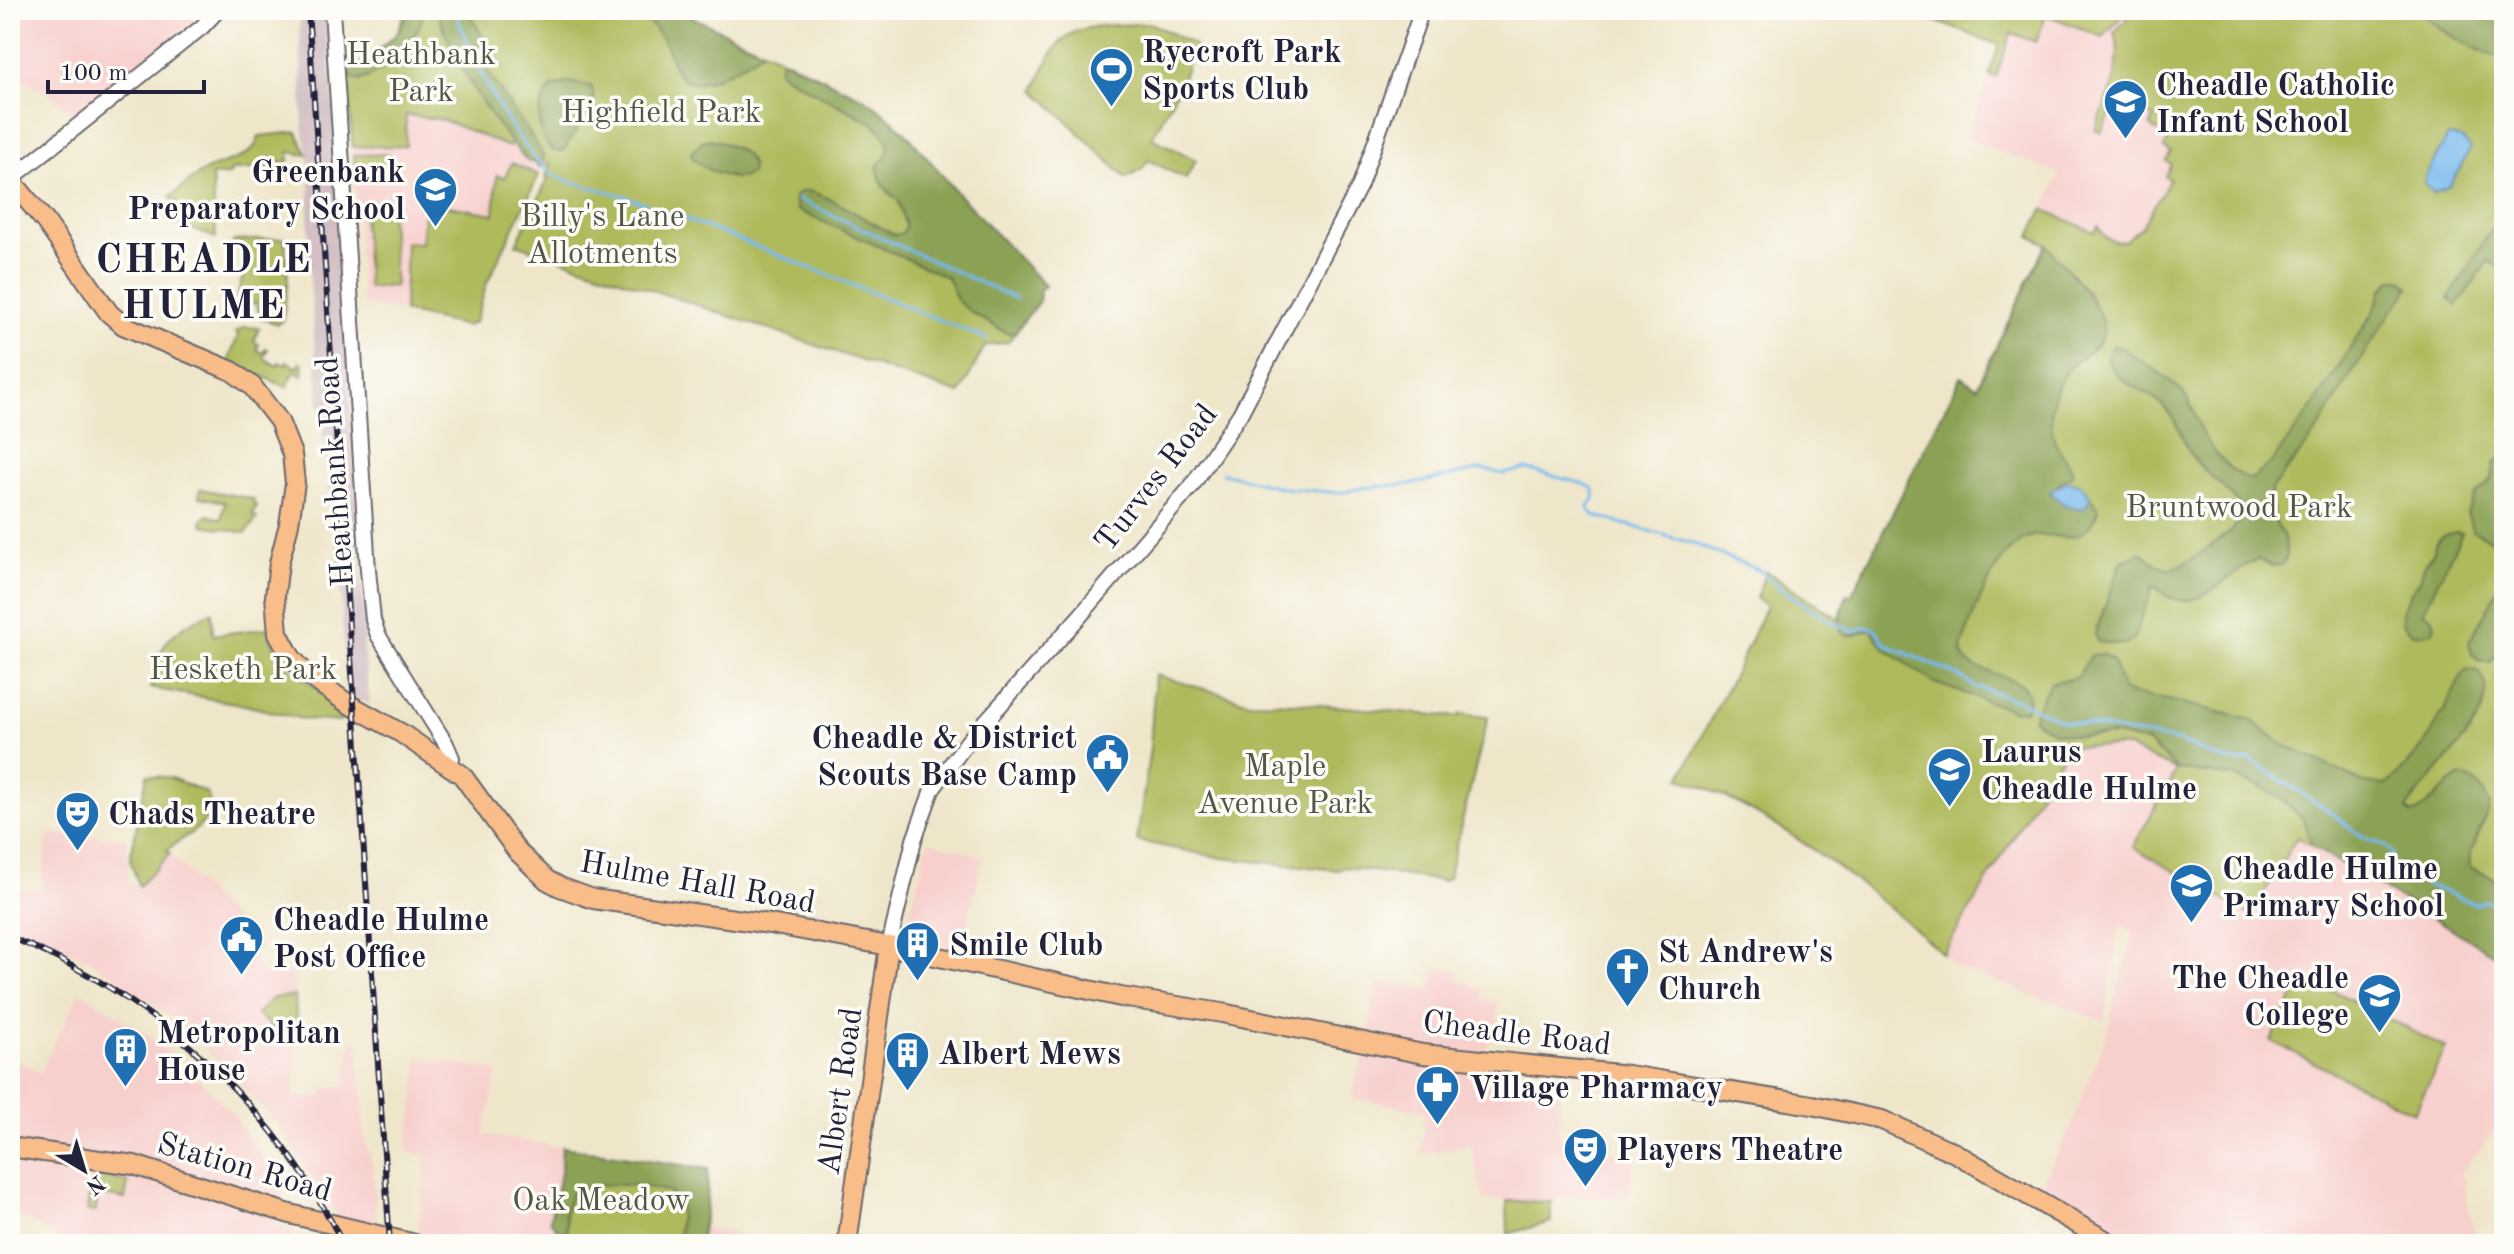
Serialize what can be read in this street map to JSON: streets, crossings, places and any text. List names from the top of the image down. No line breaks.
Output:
{"streets":{"main road":["Hulme Hall Road","Cheadle Road","Albert Road","Station Road"],"street":["Heathbank Road","Turves Road"]},"crossings":[["Heathbank Road","Hulme Hall Road"],["Turves Road","Hulme Hall Road"],["Turves Road","Cheadle Road"],["Turves Road","Albert Road"],["Hulme Hall Road","Cheadle Road"],["Hulme Hall Road","Albert Road"],["Cheadle Road","Albert Road"]],"districts":["CHEADLE HULME"],"parks":["Heathbank Park","Highfield Park","Billy's Lane Allotments","Bruntwood Park","Hesketh Park","Maple Avenue Park","Oak Meadow"],"places":{"sports":["Ryecroft Park Sports Club"],"school or university":["Cheadle Catholic Infant School","Greenbank Preparatory School","Laurus Cheadle Hulme","Cheadle Hulme Primary School","The Cheadle College"],"public building":["Cheadle & District Scouts Base Camp","Cheadle Hulme Post Office"],"theatre":["Chads Theatre","Players Theatre"],"building":["Smile Club","Metropolitan House","Albert Mews"],"church":["St Andrew's Church"],"pharmacy":["Village Pharmacy"]},"scale_bar":"100 m","north":"bottom right"}
